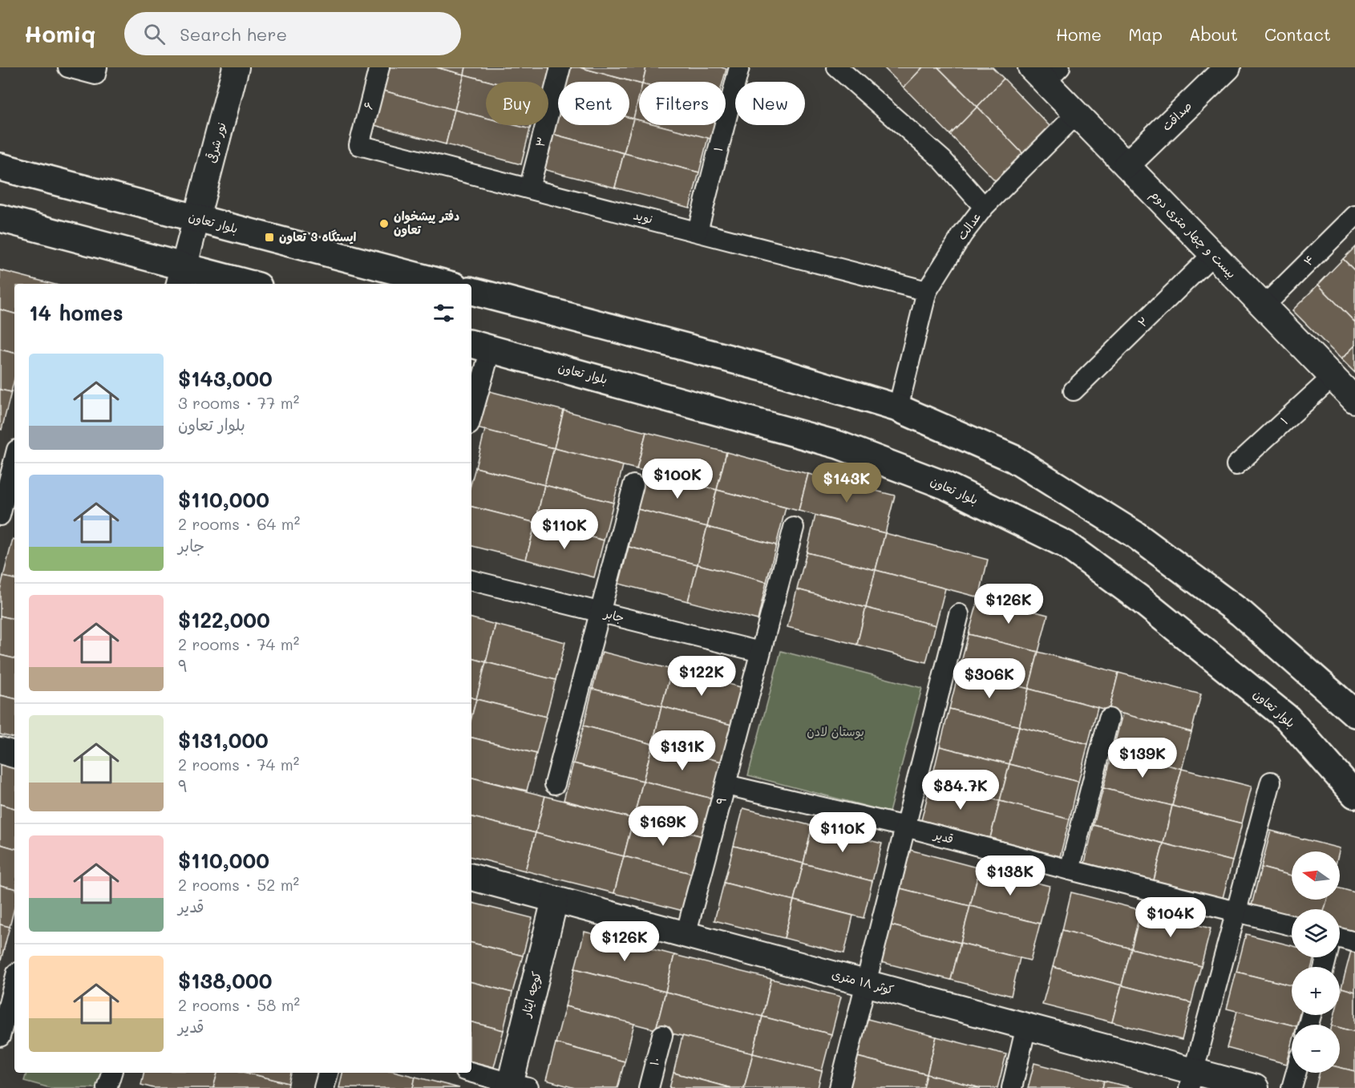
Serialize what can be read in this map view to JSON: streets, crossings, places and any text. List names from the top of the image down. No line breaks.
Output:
{"streets":{"main road":["بلوار تعاون"],"street":["۶","صداقت","۳","نور شرقی","۱","نوید","عدالت","بیست و چهار متری دوم","۴","۲","جابر","۹","قدیر","کوثر ۱۸ متری","کوچه ایثار","۱۰"]},"crossings":[["۶","نوید"],["صداقت","بیست و چهار متری دوم"],["۳","نوید"],["نور شرقی","بلوار تعاون"],["۱","نوید"],["۱","بیست و چهار متری دوم"],["نوید","عدالت"],["بیست و چهار متری دوم","۴"],["بیست و چهار متری دوم","۲"],["جابر","۹"],["۹","قدیر"],["۹","کوثر ۱۸ متری"],["کوثر ۱۸ متری","کوچه ایثار"]],"parks":["بوستان لادن"],"places":{"other":["دفتر پیشخوان تعاون"],"transit":["ایستگاه 3 تعاون"]},"north":"left","page":{"header":"Homiq","search":"Search here","nav":["Home","Map","About","Contact"],"chip":["Buy","Rent","Filters","New"],"heading":"14 homes","list":[{"name":"$143,000","note":"3 rooms · 77 m² · بلوار تعاون"},{"name":"$110,000","note":"2 rooms · 64 m² · جابر"},{"name":"$122,000","note":"2 rooms · 74 m² · ۹"},{"name":"$131,000","note":"2 rooms · 74 m² · ۹"},{"name":"$110,000","note":"2 rooms · 52 m² · قدیر"},{"name":"$138,000","note":"2 rooms · 58 m² · قدیر"}],"price":["$100K","$143K","$110K","$126K","$122K","$306K","$131K","$139K","$84.7K","$169K","$110K","$138K","$104K","$126K"],"map_buttons":["+","−"]}}
